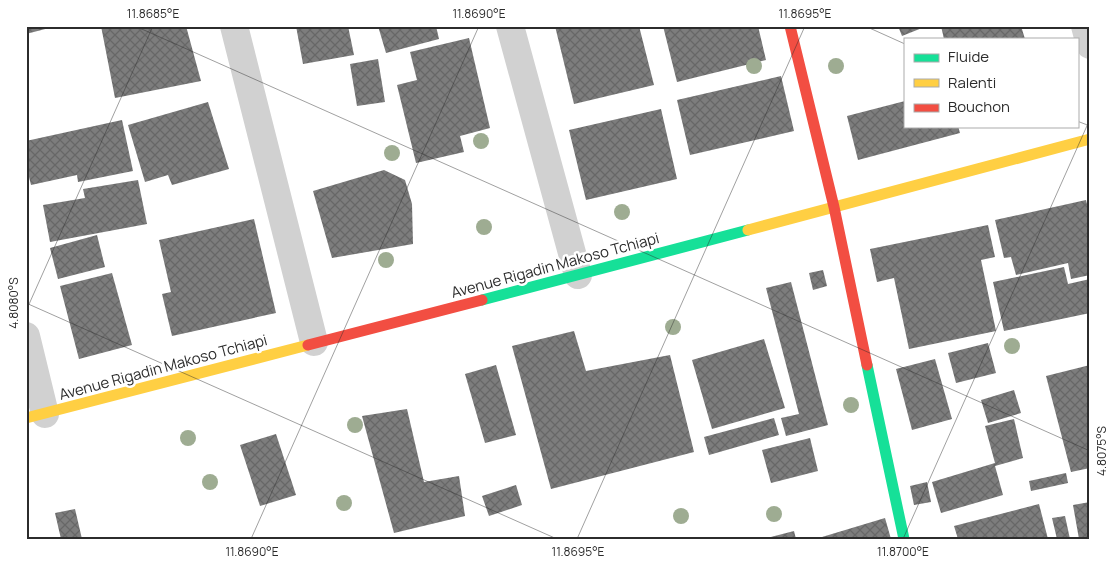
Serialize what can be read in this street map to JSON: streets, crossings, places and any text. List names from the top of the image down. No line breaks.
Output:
{"streets":{"street":["Avenue Rigadin Makoso Tchiapi"]},"legend":["Fluide","Ralenti","Bouchon"],"coordinates":["11.8685°E","11.8690°E","11.8695°E","4.8080°S","4.8075°S","11.8700°E"]}
